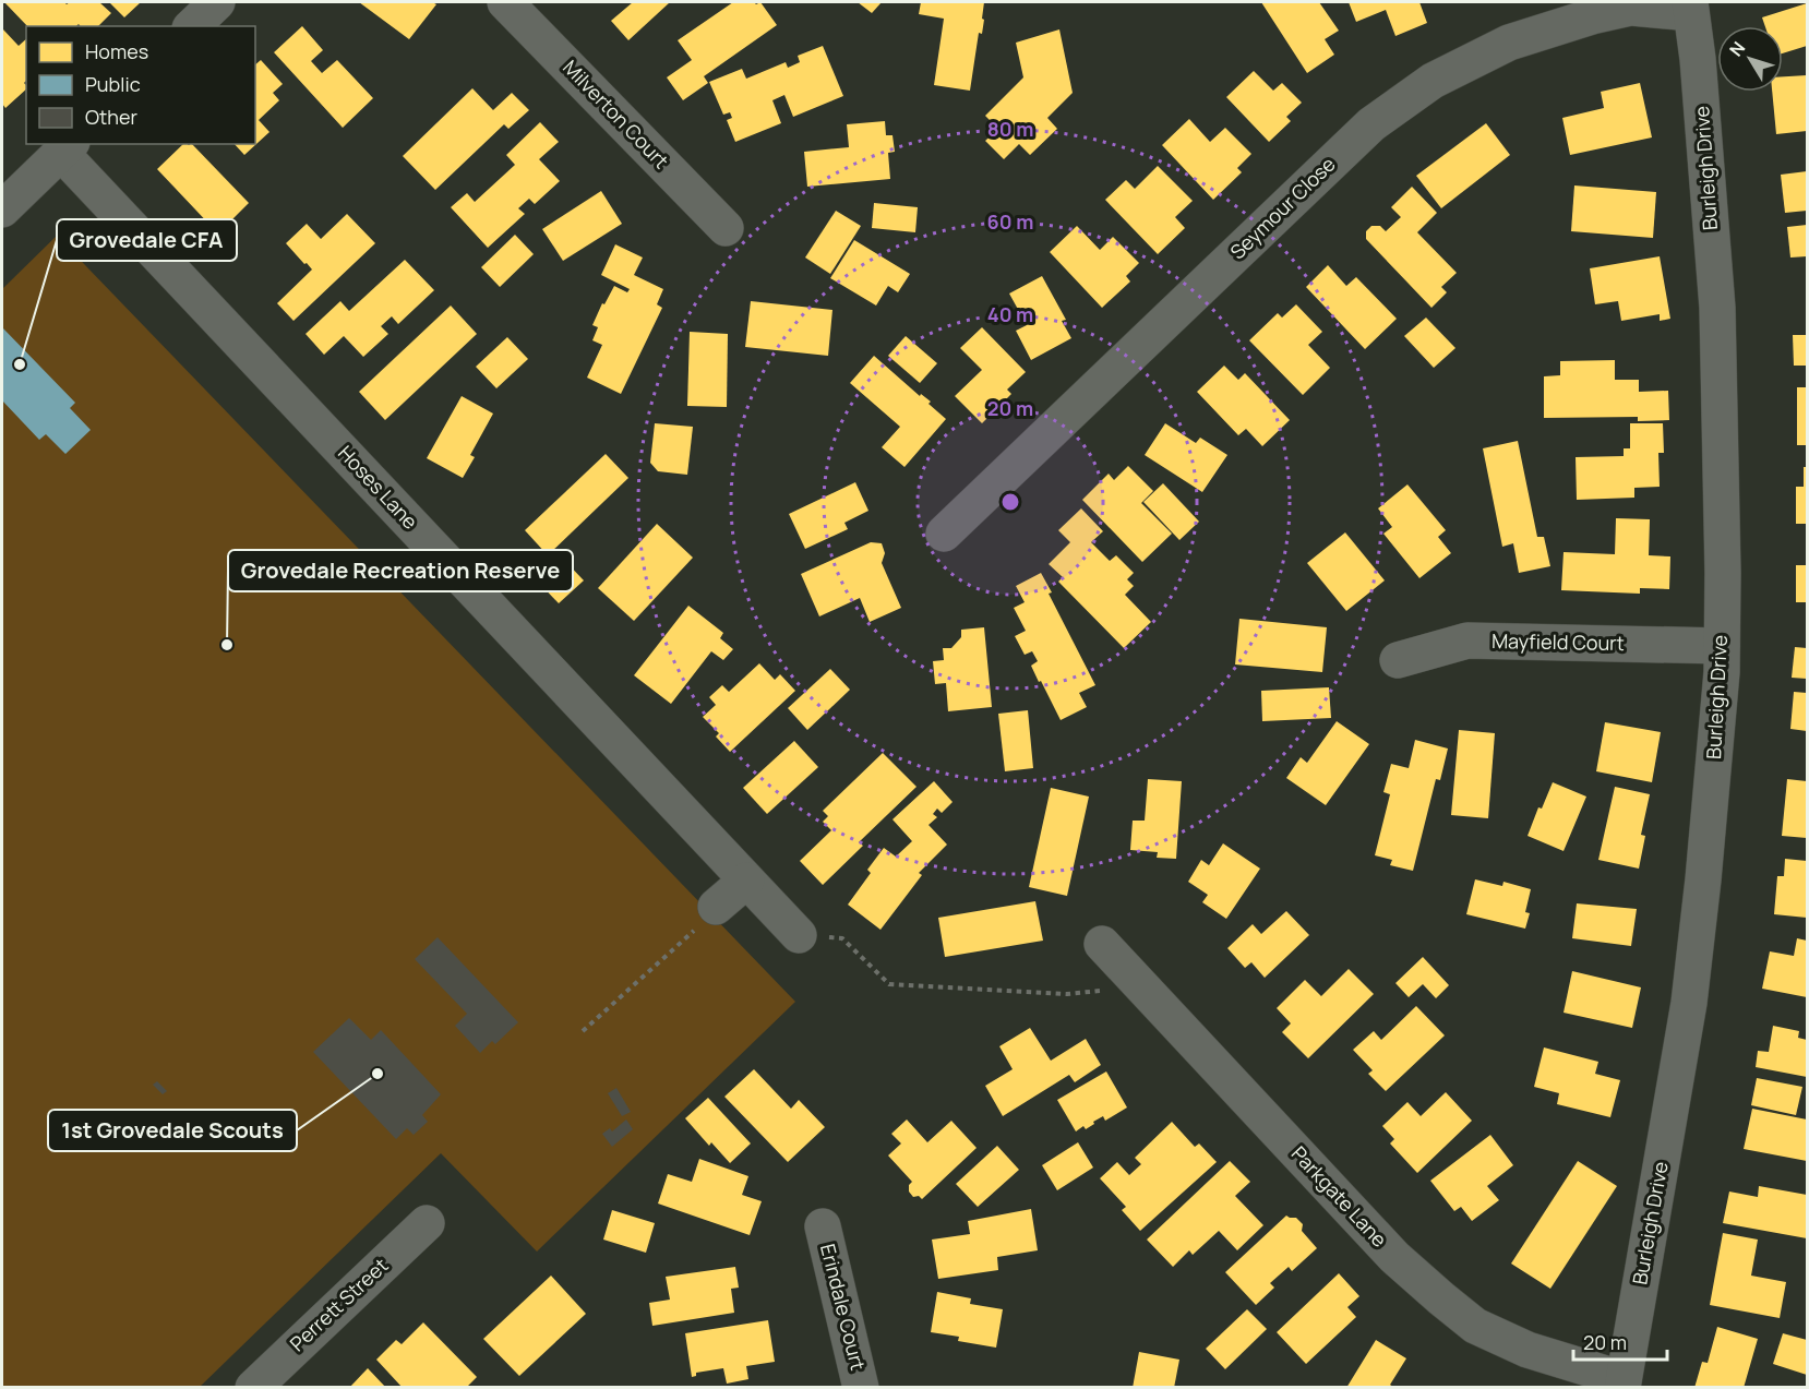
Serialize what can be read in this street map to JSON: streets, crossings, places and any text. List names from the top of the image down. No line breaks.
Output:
{"streets":{"street":["Milverton Court","Burleigh Drive","Seymour Close","Hoses Lane","Mayfield Court","Parkgate Lane","Perrett Street","Erindale Court"]},"crossings":[["Burleigh Drive","Seymour Close"],["Burleigh Drive","Mayfield Court"],["Burleigh Drive","Parkgate Lane"]],"places":["Grovedale CFA","Grovedale Recreation Reserve","1st Grovedale Scouts"],"legend":["Homes","Public","Other"],"scale_bar":"20 m","north":"top left","rings":["80 m","60 m","40 m","20 m"]}
